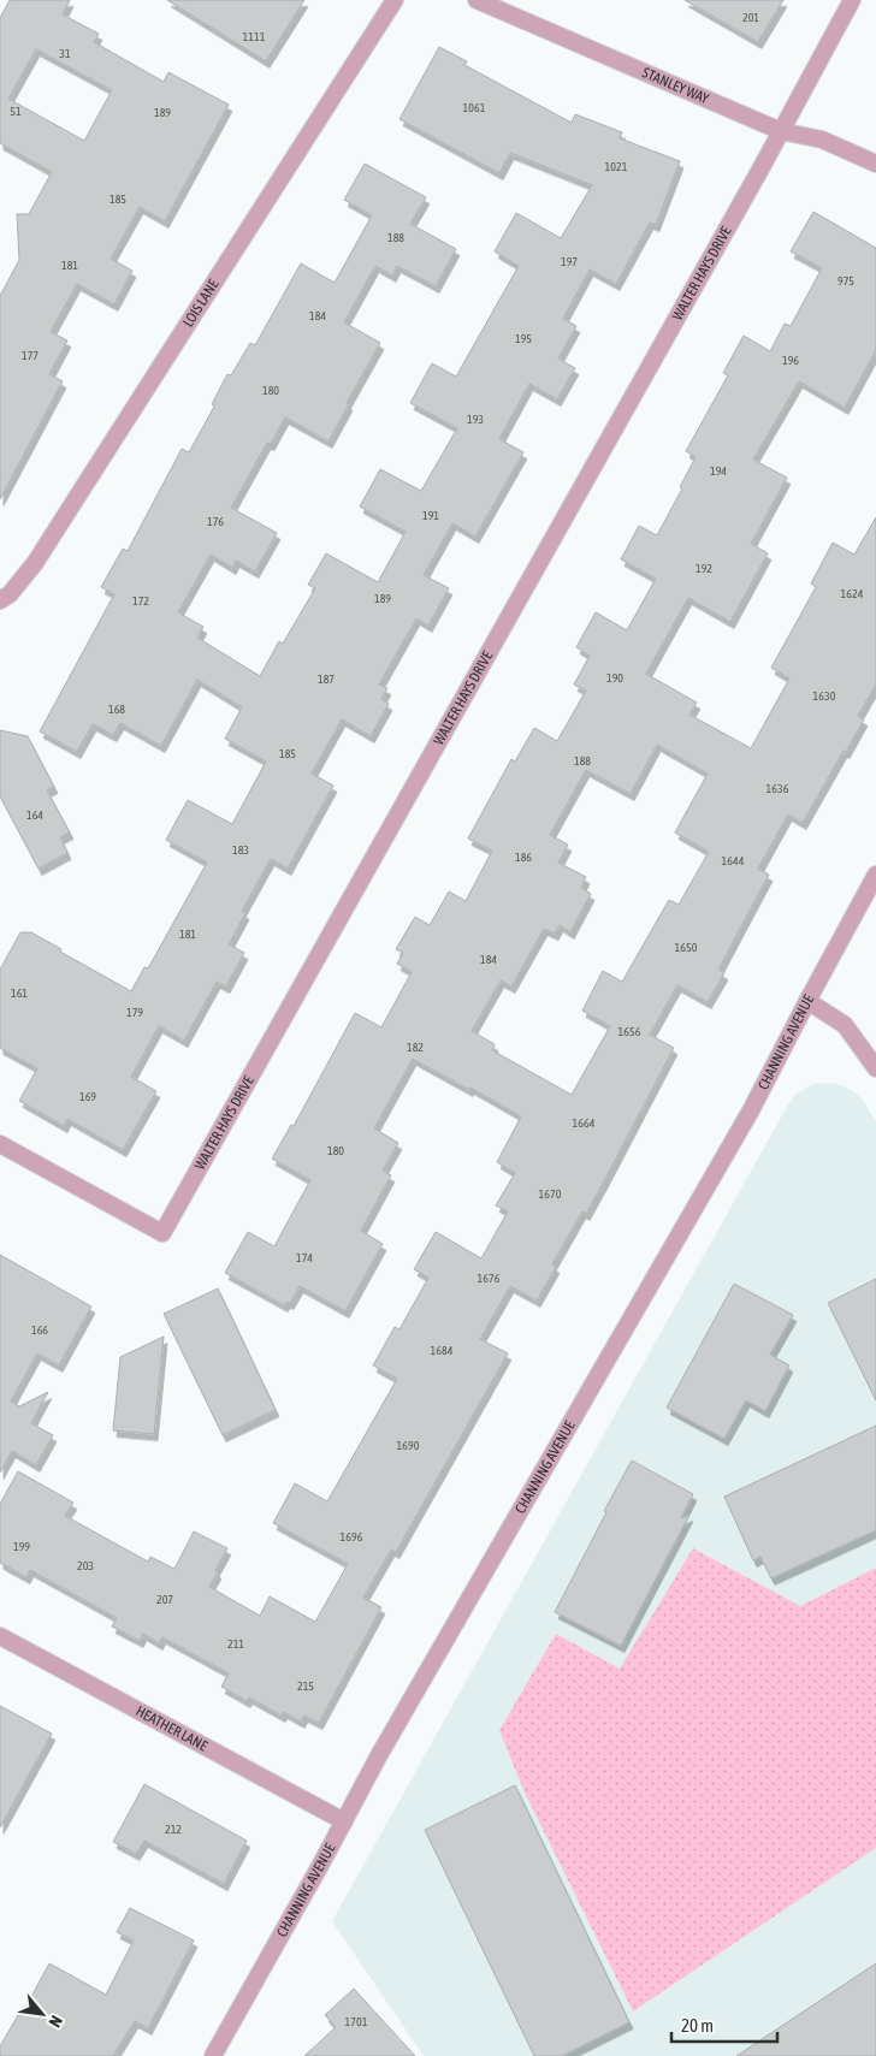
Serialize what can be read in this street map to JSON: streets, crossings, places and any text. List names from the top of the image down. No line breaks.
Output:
{"streets":{"street":["STANLEY WAY","WALTER HAYS DRIVE","LOIS LANE","CHANNING AVENUE","HEATHER LANE"]},"crossings":[["STANLEY WAY","WALTER HAYS DRIVE"],["CHANNING AVENUE","HEATHER LANE"]],"house_numbers":["201","1111","31","1061","51","189","1021","185","188","197","181","975","184","195","177","196","180","193","194","191","176","192","1624","189","172","190","187","1630","168","185","188","1636","164","183","186","1644","181","1650","184","161","179","1656","182","169","1664","180","1670","174","1676","166","1684","1690","1696","199","203","207","211","215","212","1701"],"scale_bar":"20 m","north":"bottom right"}
